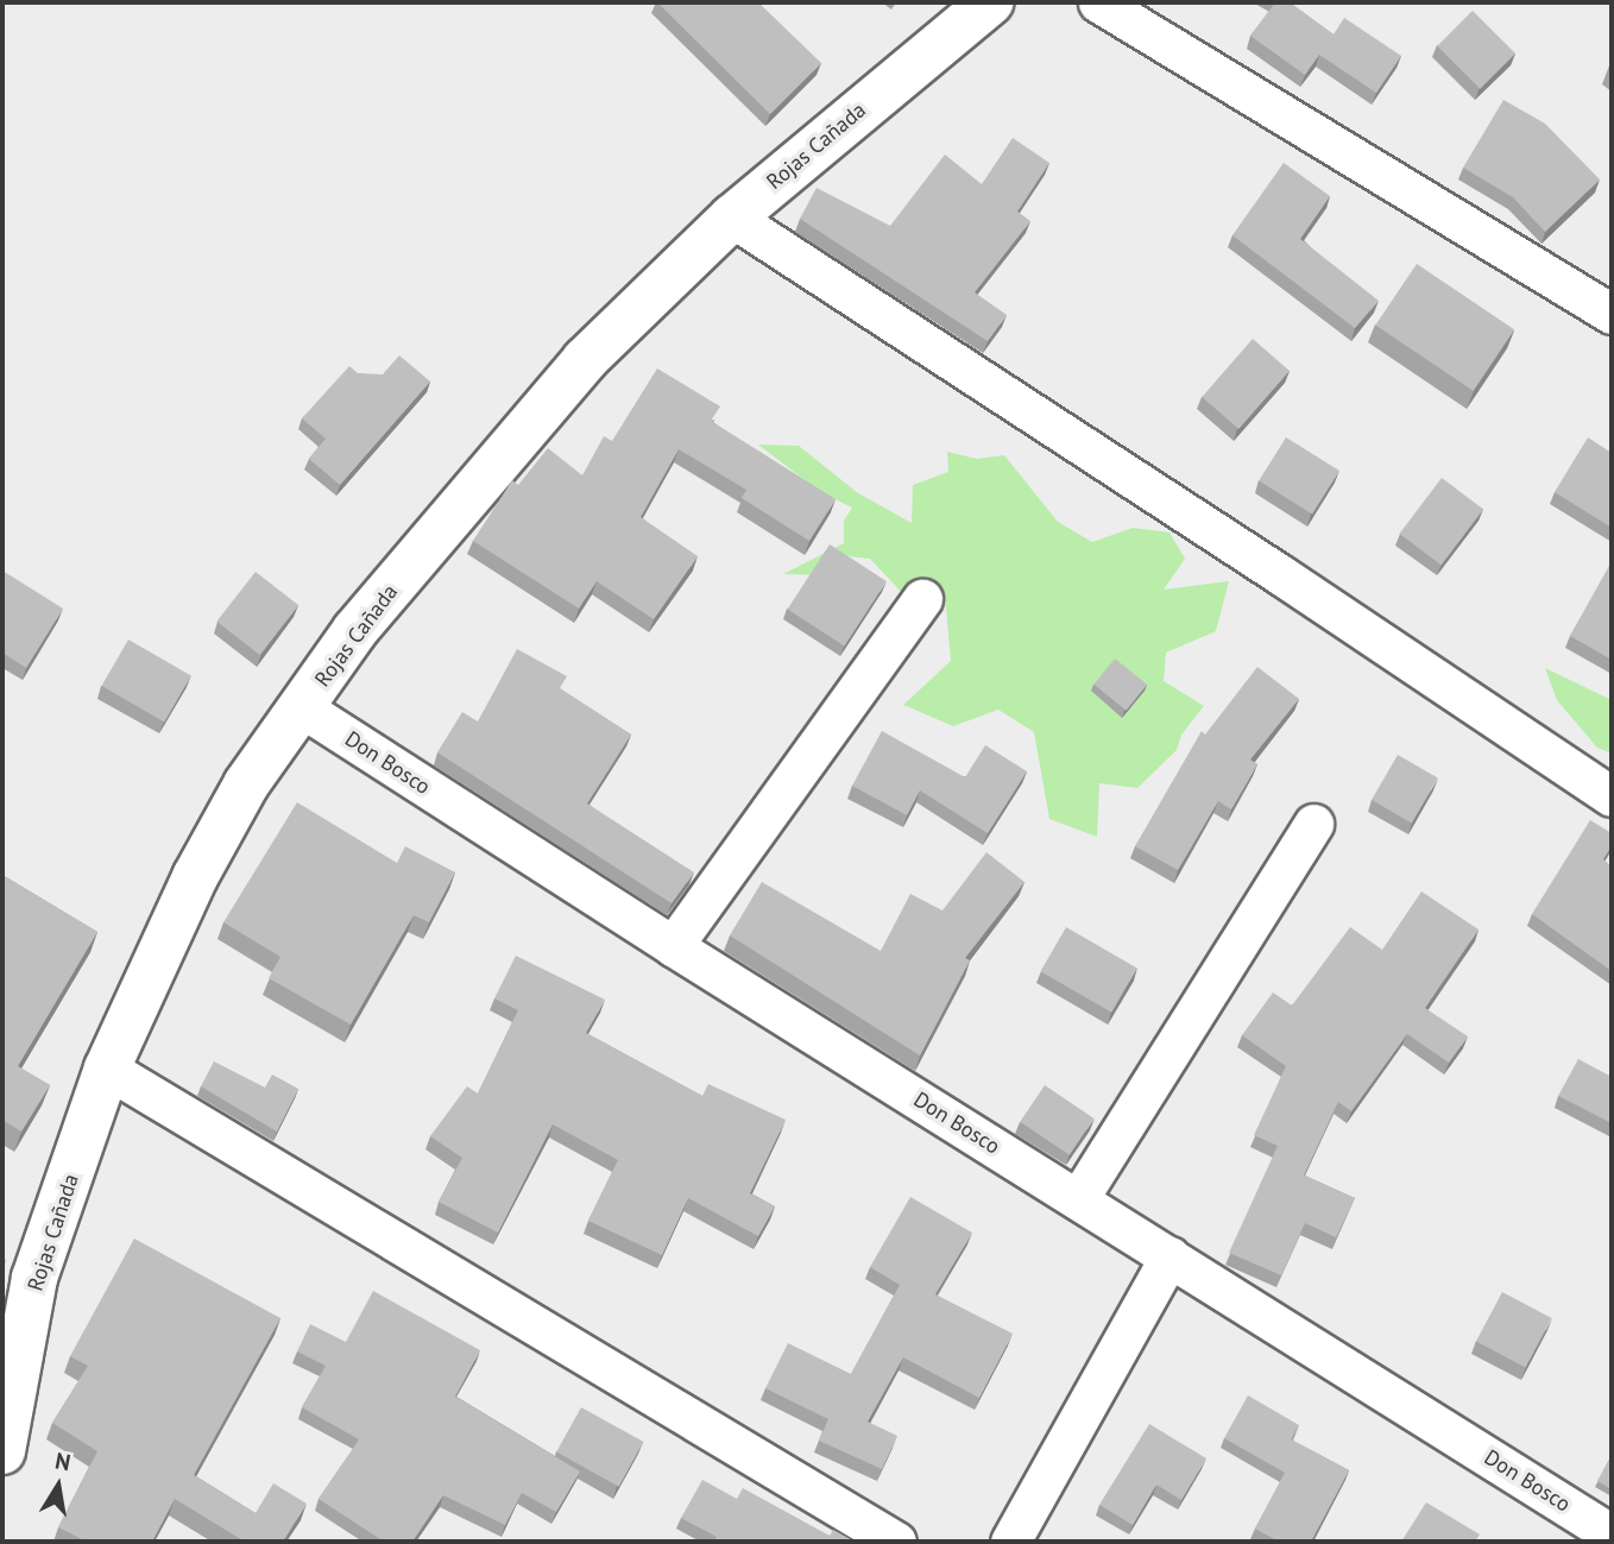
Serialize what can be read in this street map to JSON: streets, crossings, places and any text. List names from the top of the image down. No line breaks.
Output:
{"streets":{"main road":["Rojas Cañada"],"street":["Don Bosco"]},"crossings":[["Rojas Cañada","Don Bosco"]],"north":"top"}
